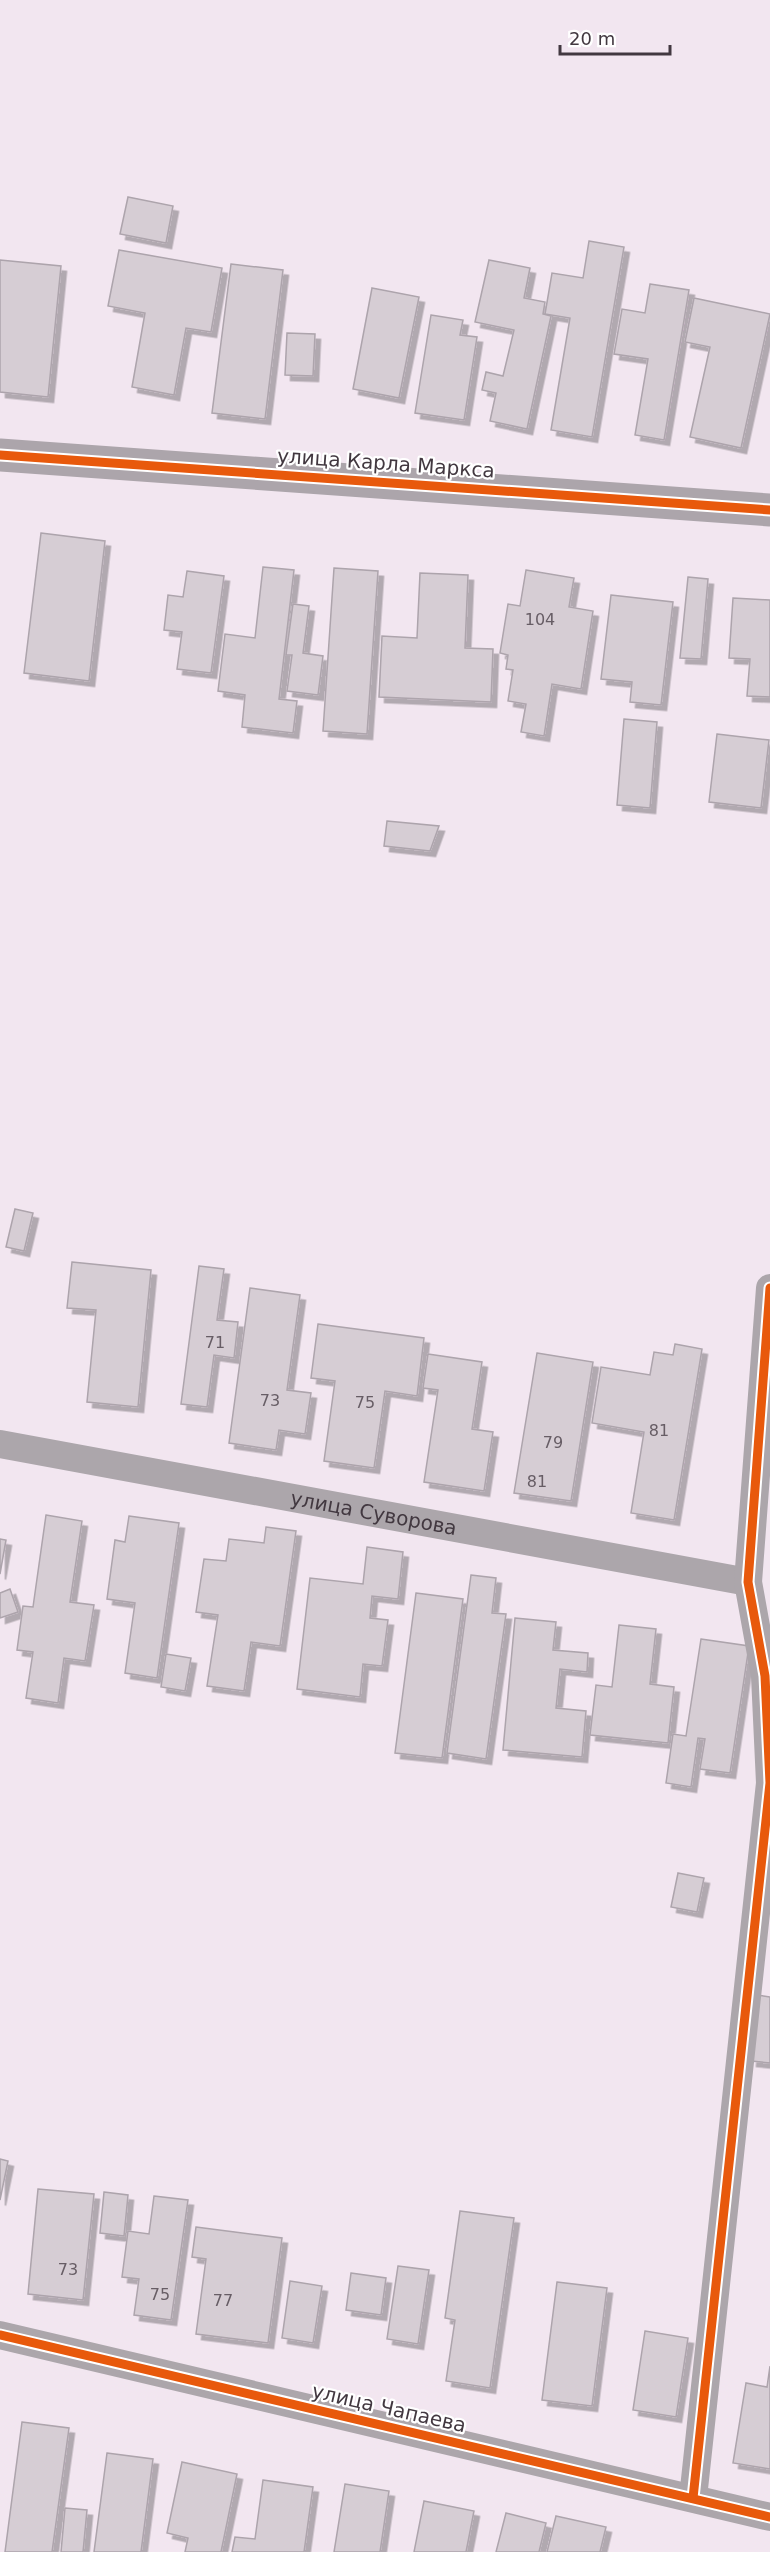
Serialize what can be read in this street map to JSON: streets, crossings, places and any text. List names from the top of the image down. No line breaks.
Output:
{"streets":{"street":["улица Карла Маркса","улица Суворова","улица Чапаева"]},"house_numbers":["104","71","73","75","81","79","81","73","75","77"],"scale_bar":"20 m"}
